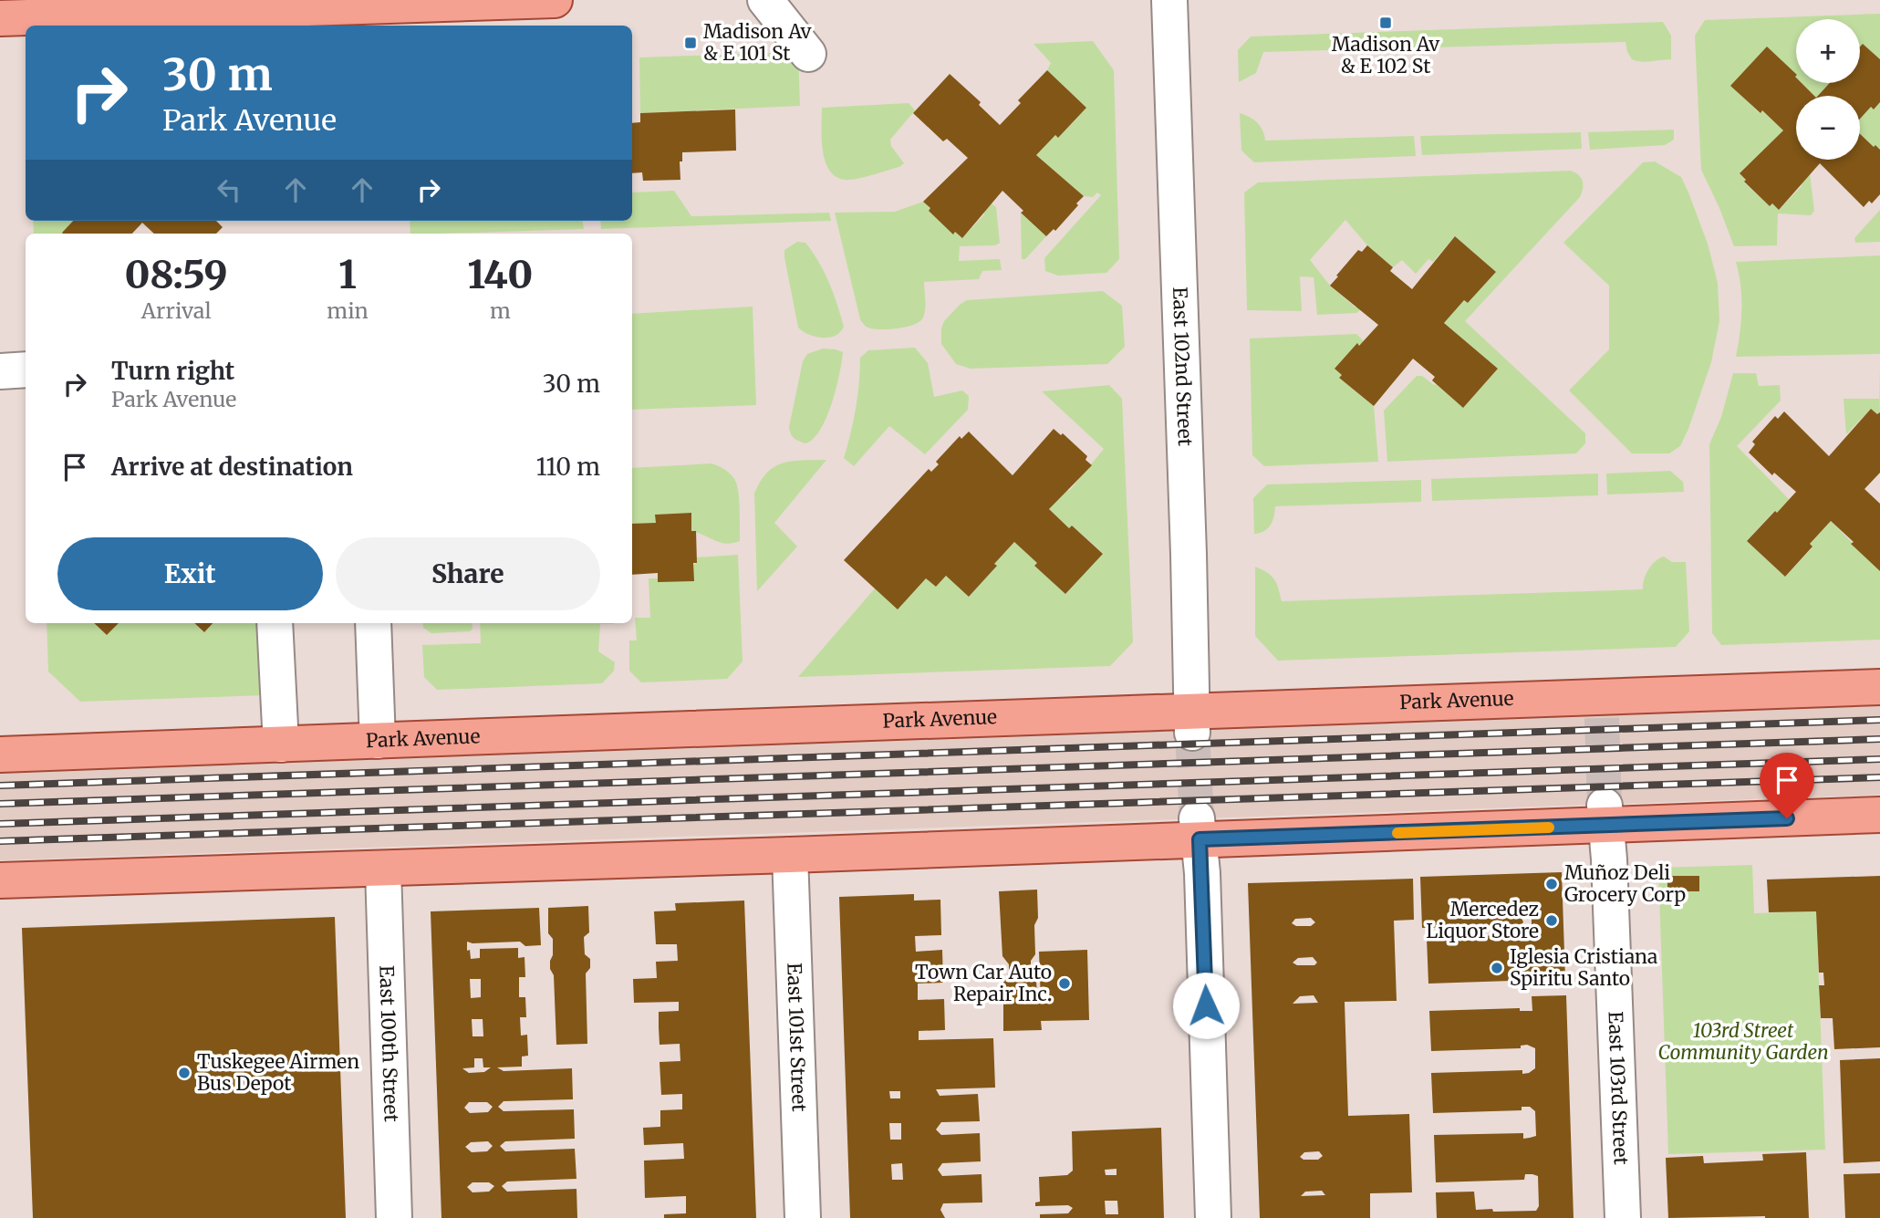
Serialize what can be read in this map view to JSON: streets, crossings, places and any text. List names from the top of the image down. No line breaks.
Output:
{"streets":{"main road":["Park Avenue"],"street":["East 102nd Street","East 101st Street","East 100th Street","East 103rd Street"]},"crossings":[["East 102nd Street","Park Avenue"]],"parks":["103rd Street Community Garden"],"places":{"transit":["Madison Av & E 102 St","Madison Av & E 101 St"],"other":["Muñoz Deli Grocery Corp","Mercedez Liquor Store","Iglesia Cristiana Spiritu Santo","Town Car Auto Repair Inc.","Tuskegee Airmen Bus Depot"]},"page":{"map_buttons":["+","−"],"turn":["30 m","Park Avenue"],"eta":["08:59","Arrival","1","min","140","m"],"list":[{"name":"Turn right","note":"Park Avenue","value":"30 m"},{"name":"Arrive at destination","value":"110 m"}],"buttons":["Exit","Share"]}}
